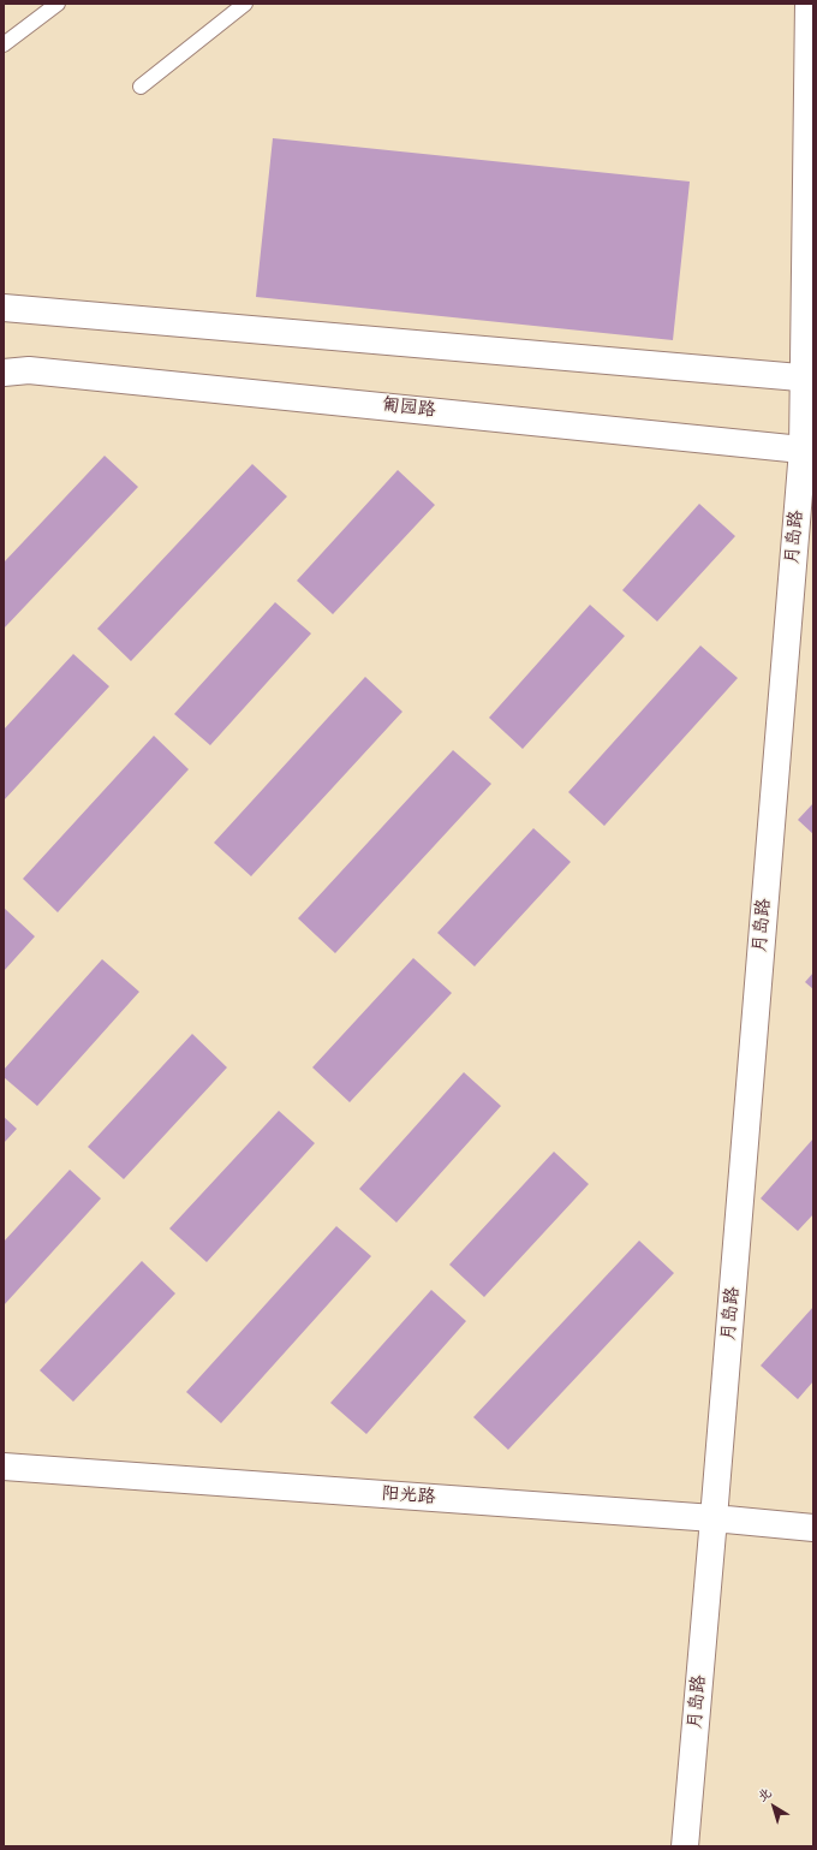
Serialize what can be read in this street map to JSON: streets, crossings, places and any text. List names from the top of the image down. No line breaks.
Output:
{"streets":{"street":["匍园路","月岛路","阳光路"]},"crossings":[["匍园路","月岛路"],["月岛路","阳光路"]],"north":"top left"}
